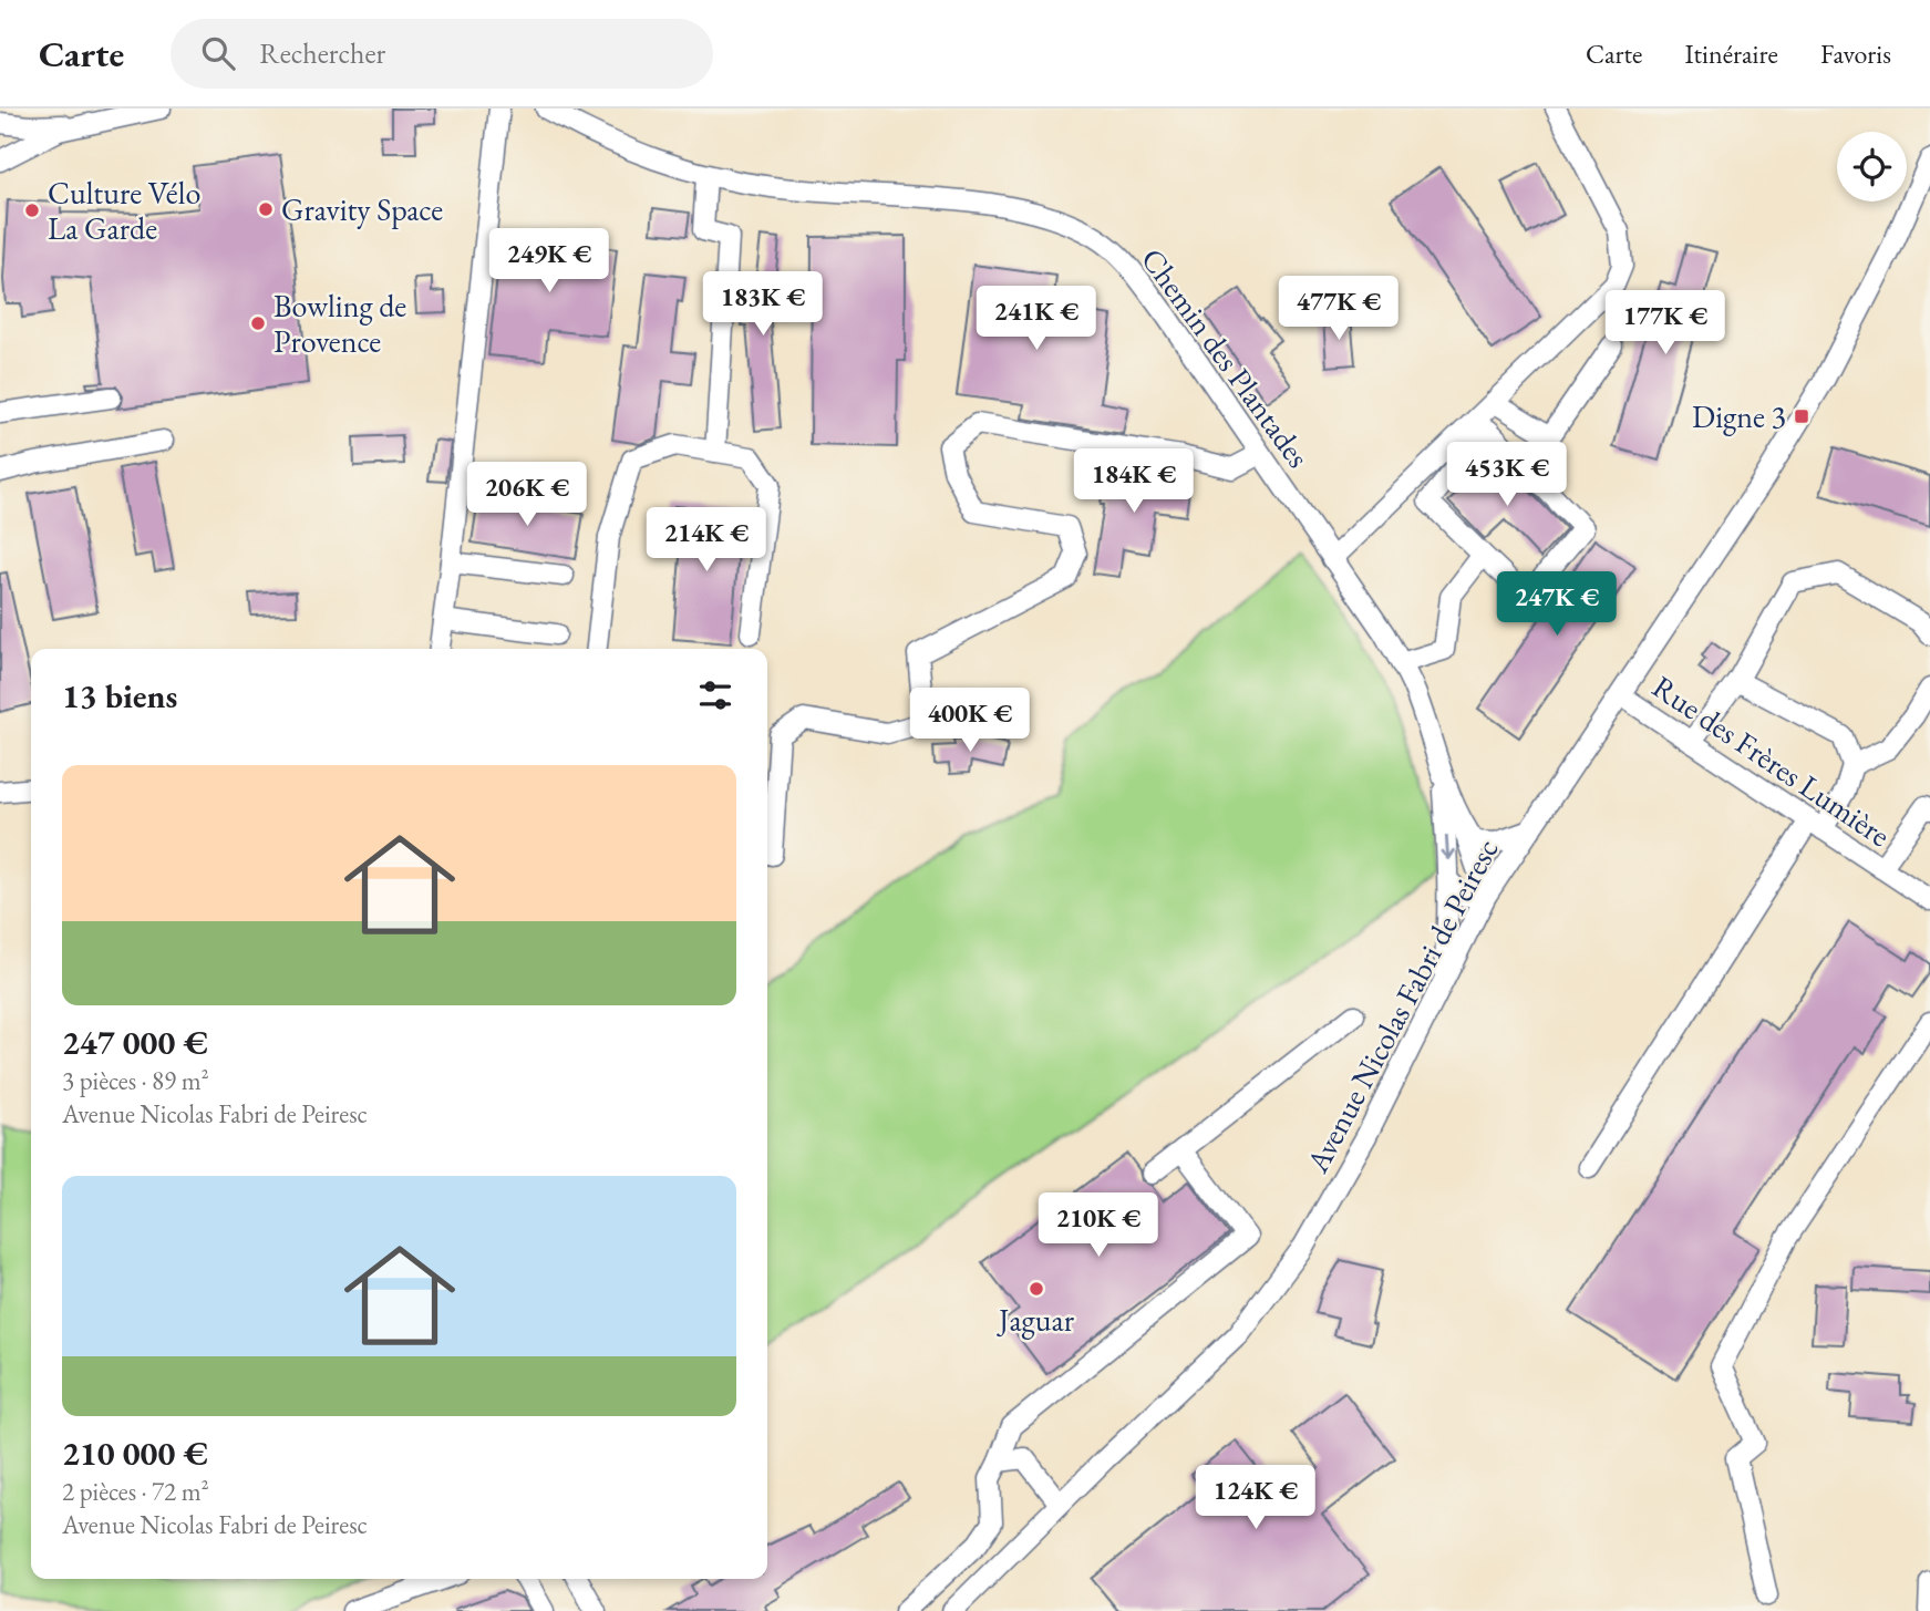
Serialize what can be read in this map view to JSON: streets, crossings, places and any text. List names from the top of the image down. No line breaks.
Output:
{"streets":{"street":["Chemin des Plantades","Rue des Frères Lumière","Avenue Nicolas Fabri de Peiresc"]},"crossings":[["Rue des Frères Lumière","Avenue Nicolas Fabri de Peiresc"]],"places":{"other":["Gravity Space","Culture Vélo La Garde","Bowling de Provence","Jaguar"],"transit":["Digne 3"]},"page":{"header":"Carte","search":"Rechercher","nav":["Carte","Itinéraire","Favoris"],"price":["249K €","183K €","477K €","241K €","177K €","453K €","184K €","206K €","214K €","247K €","400K €","210K €","124K €"],"heading":"13 biens","list":[{"name":"247 000 €","note":"3 pièces · 89 m² · Avenue Nicolas Fabri de Peiresc"},{"name":"210 000 €","note":"2 pièces · 72 m² · Avenue Nicolas Fabri de Peiresc"}]}}
